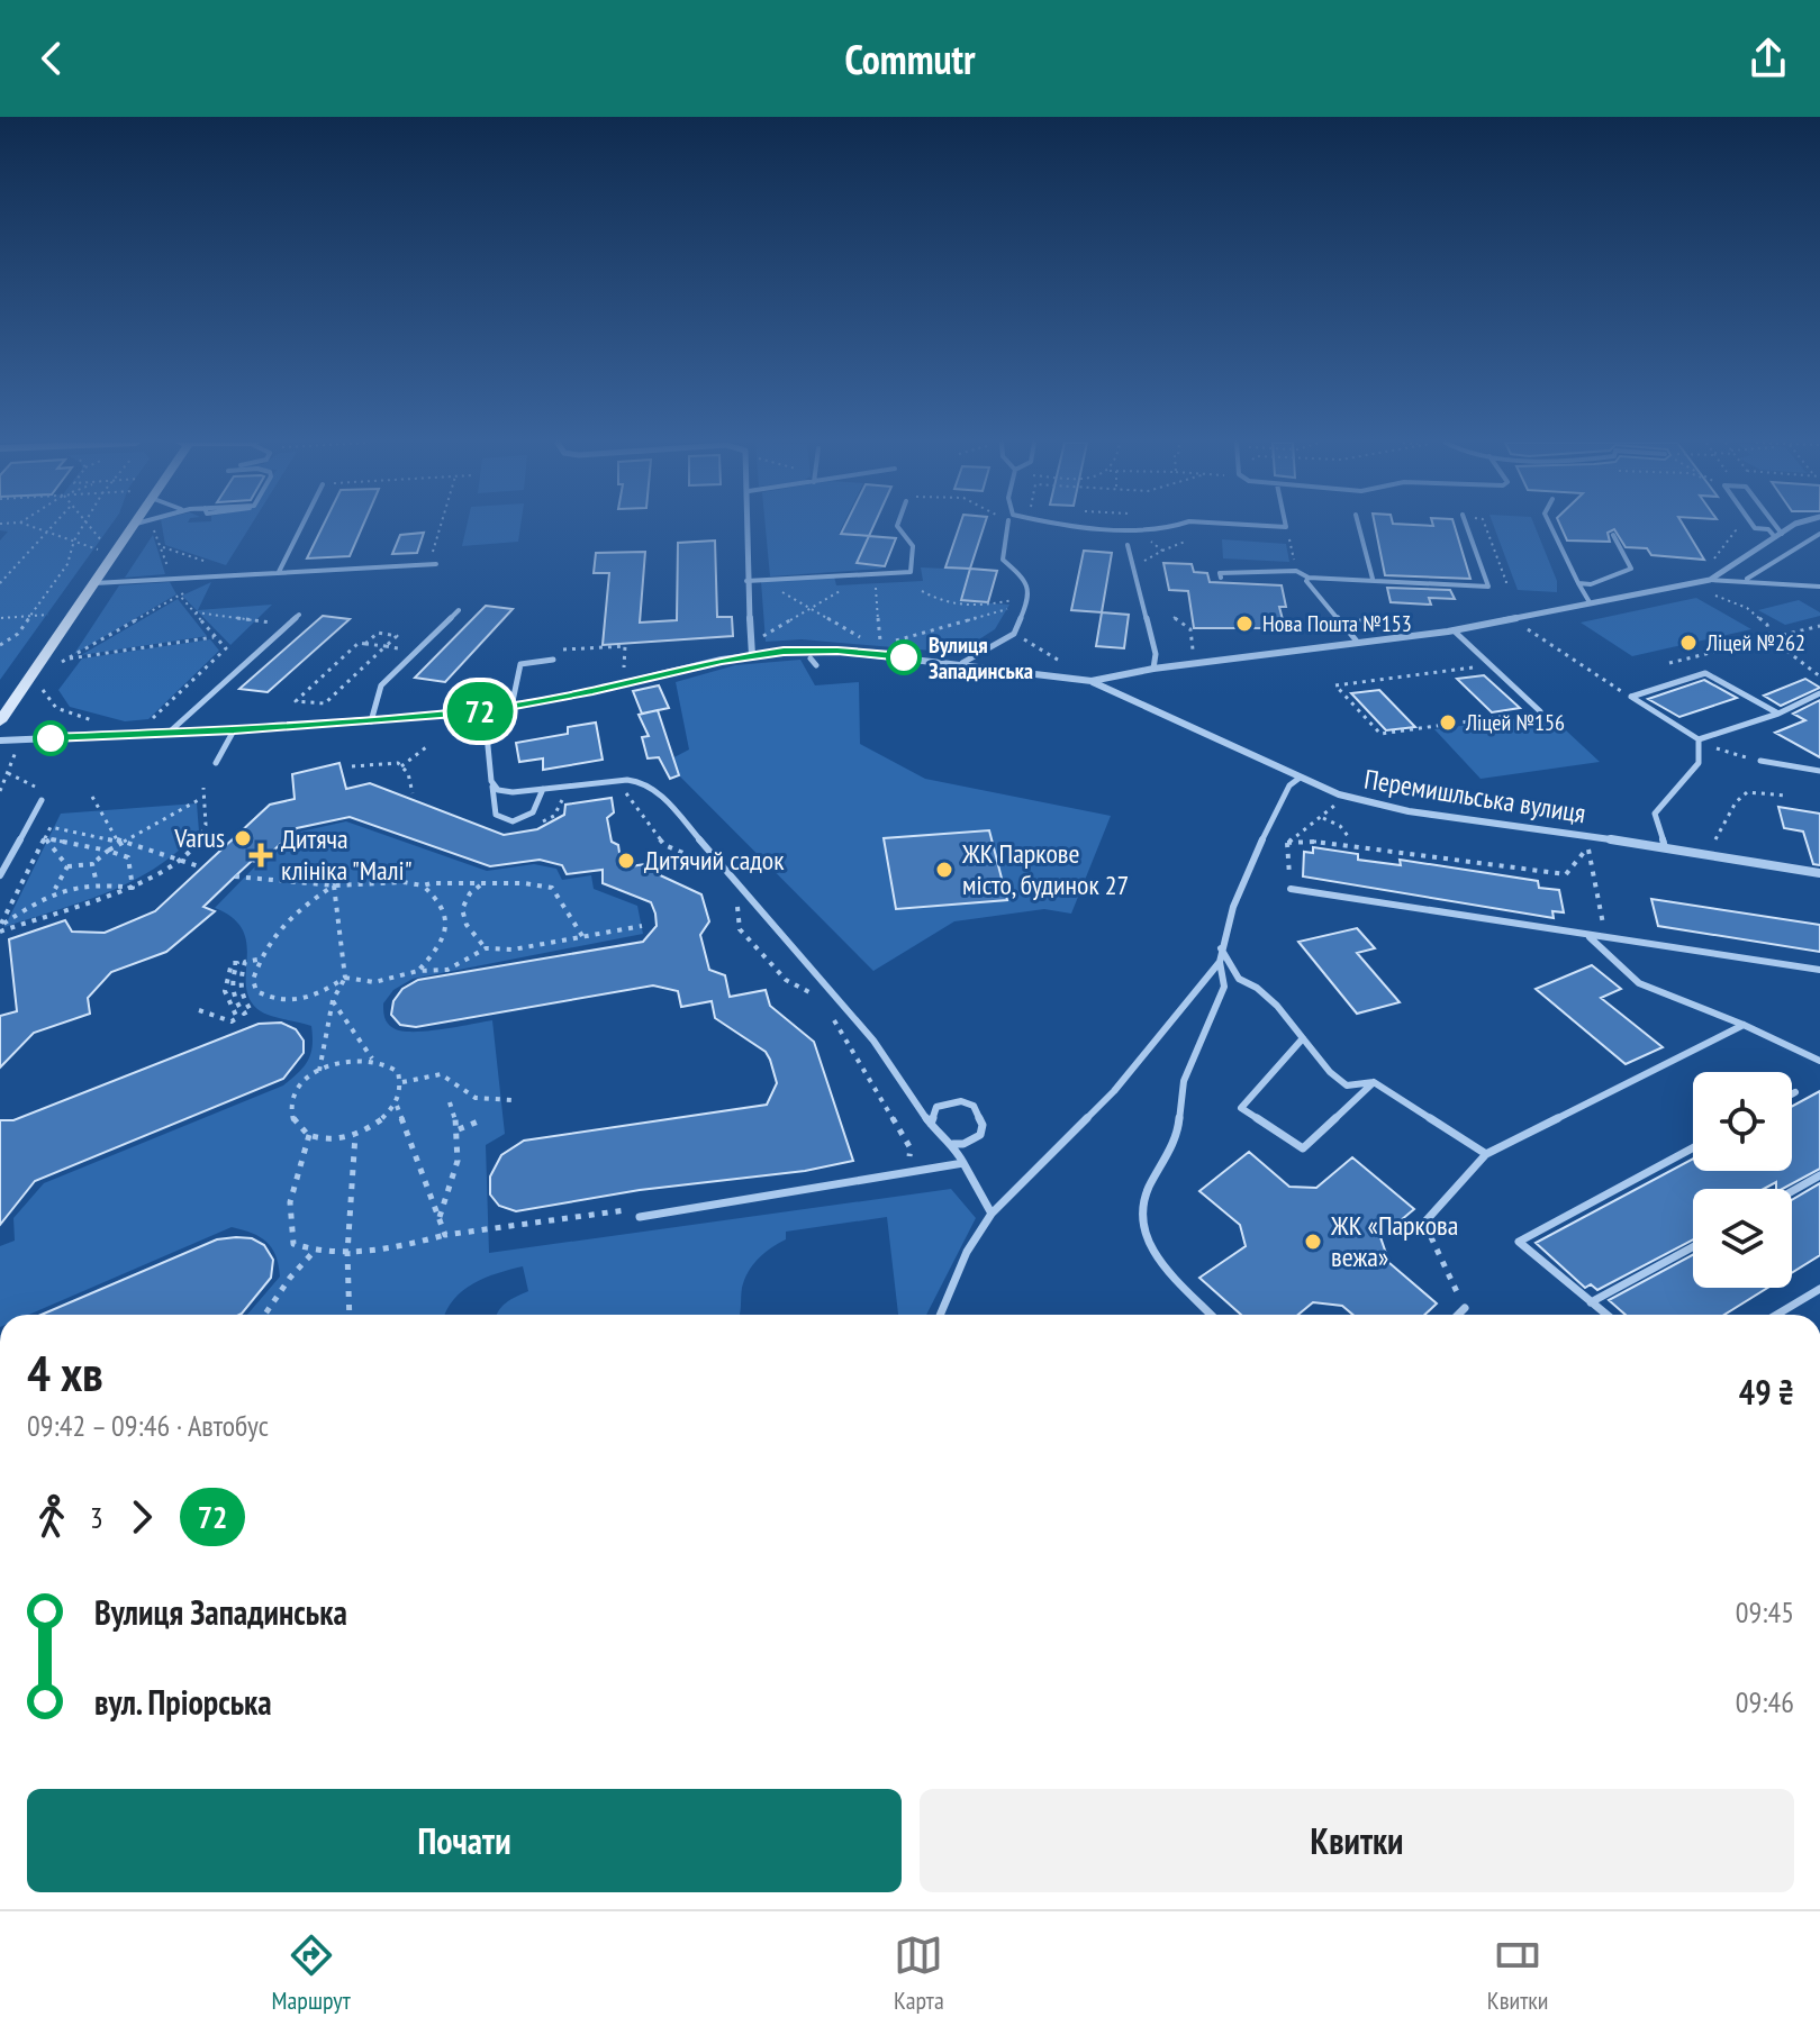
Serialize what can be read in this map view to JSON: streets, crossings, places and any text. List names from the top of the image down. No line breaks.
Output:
{"streets":{"street":["Перемишльська вулиця"]},"places":{"other":["Нова Пошта №153","Ліцей №262","Вулиця Западинська","Ліцей №156","Varus","Дитячий садок","ЖК Паркове місто, будинок 27","ЖК «Паркова вежа»"],"health":["Дитяча клініка \"Малі\""]},"lines":["bus line 72"],"page":{"header":"Commutr","on_map":"72","heading":["4 хв","09:42 – 09:46 · Автобус","49 ₴"],"legs":["3","72"],"list":[{"name":"Вулиця Западинська","value":"09:45"},{"name":"вул. Пріорська","value":"09:46"}],"buttons":["Почати","Квитки"],"tabs":["Маршрут","Карта","Квитки"]}}
